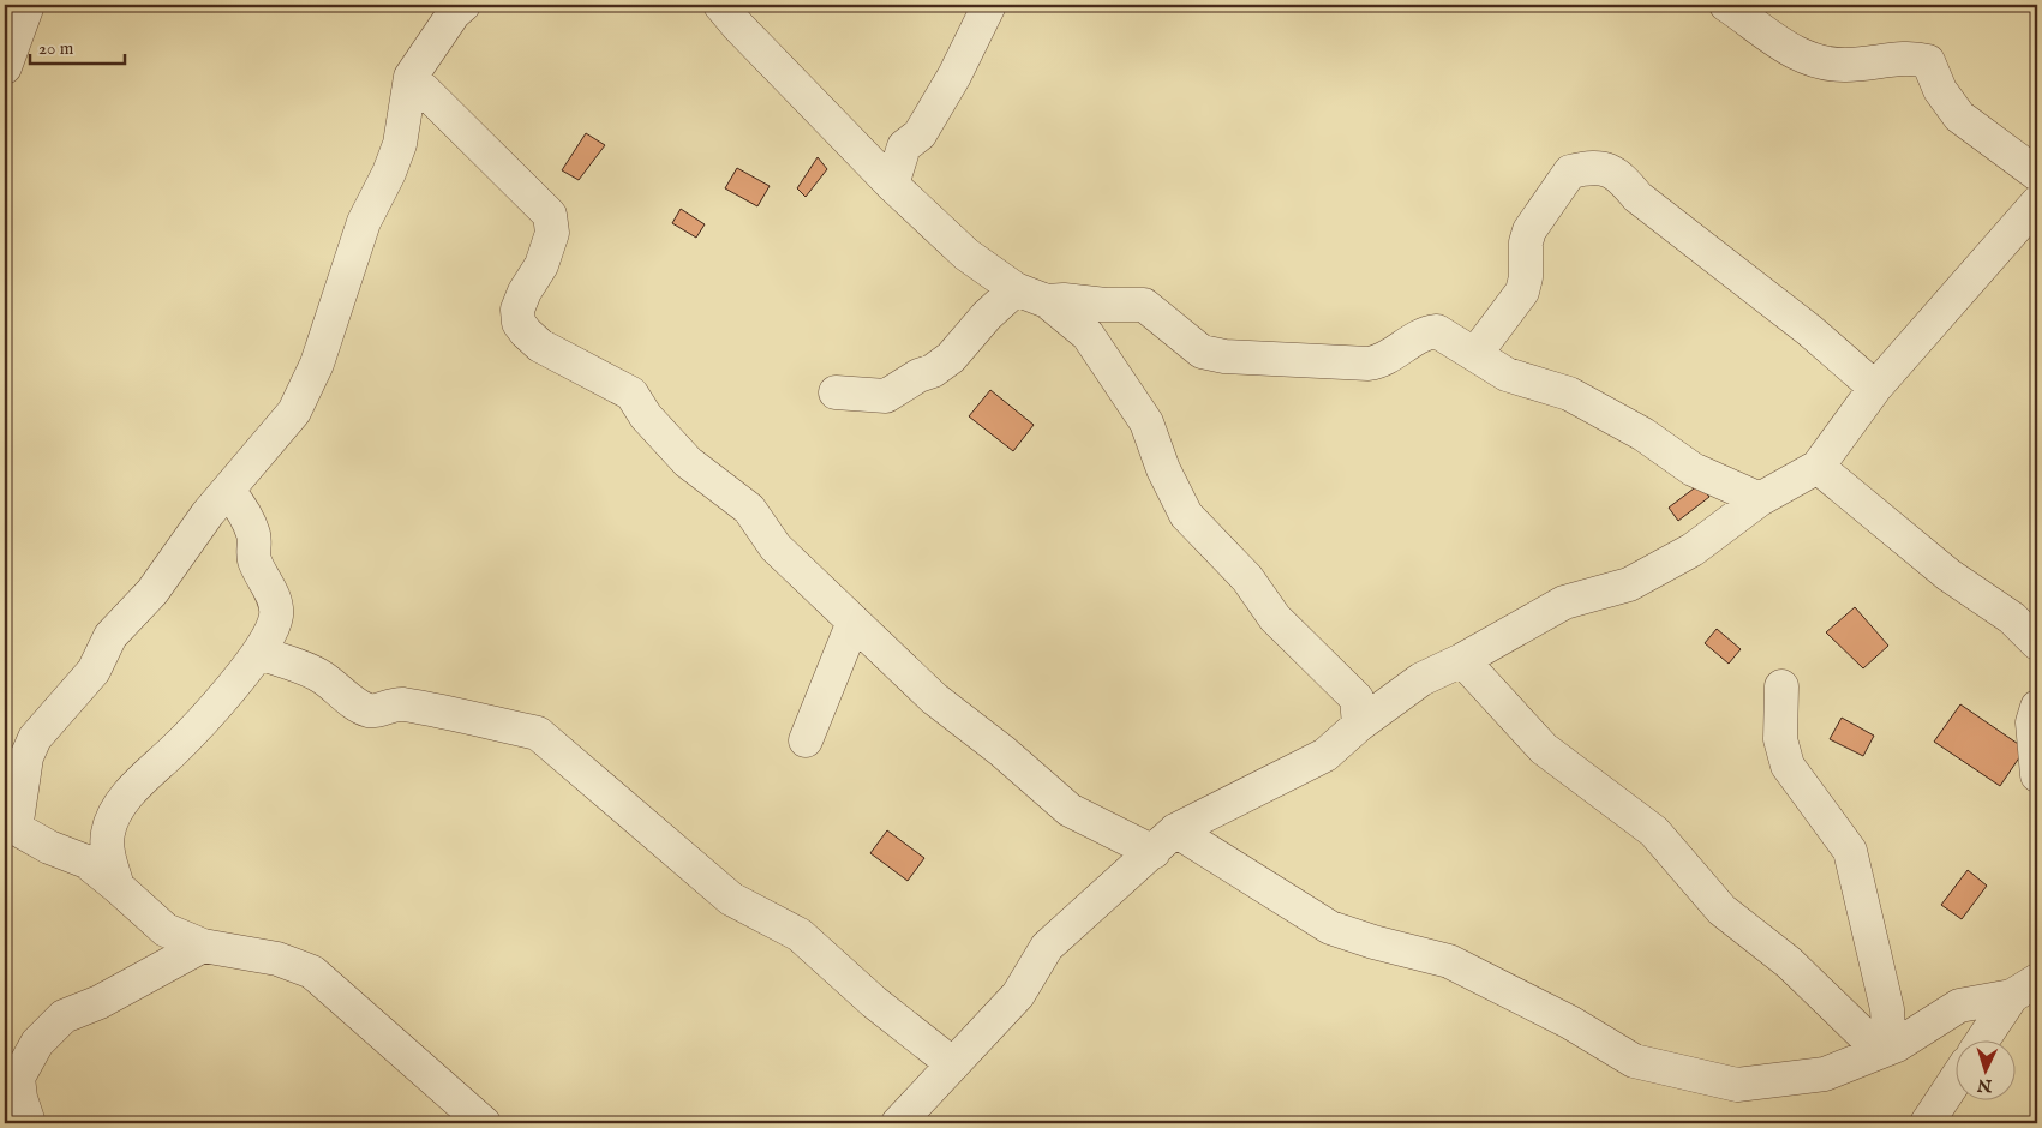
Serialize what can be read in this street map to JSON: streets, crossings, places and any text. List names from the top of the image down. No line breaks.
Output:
{"scale_bar":"20 m","north":"bottom"}
